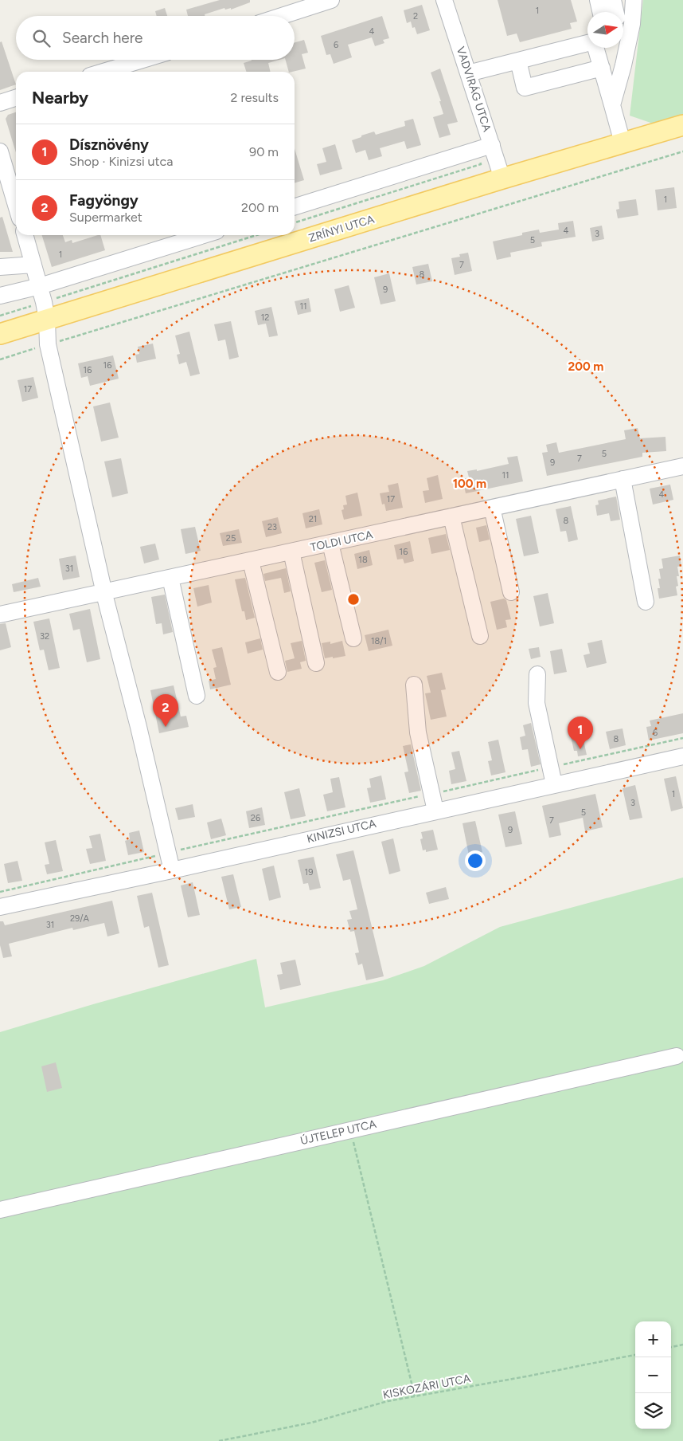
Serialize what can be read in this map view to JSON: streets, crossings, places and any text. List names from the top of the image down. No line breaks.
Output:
{"streets":{"main road":["ZRÍNYI UTCA"],"street":["VADVIRÁG UTCA","TOLDI UTCA","KINIZSI UTCA","ÚJTELEP UTCA"],"path":["KISKOZÁRI UTCA"]},"crossings":[["VADVIRÁG UTCA","ZRÍNYI UTCA"]],"house_numbers":["1","2","4","6","1","4","3","5","1","7","8","9","11","12","16","16","17","5","7","9","11","4","17","21","8","23","25","16","18","31","32","18/1","6","8","1","3","5","26","7","9","19","29/A","31"],"north":"right","page":{"search":"Search here","heading":["Nearby","2 results"],"list":[{"mark":"1","name":"Dísznövény","note":"Shop · Kinizsi utca","value":"90 m"},{"mark":"2","name":"Fagyöngy","note":"Supermarket","value":"200 m"}],"pins":["2","1"],"map_buttons":["+","−"]},"rings":["200 m","100 m"]}
